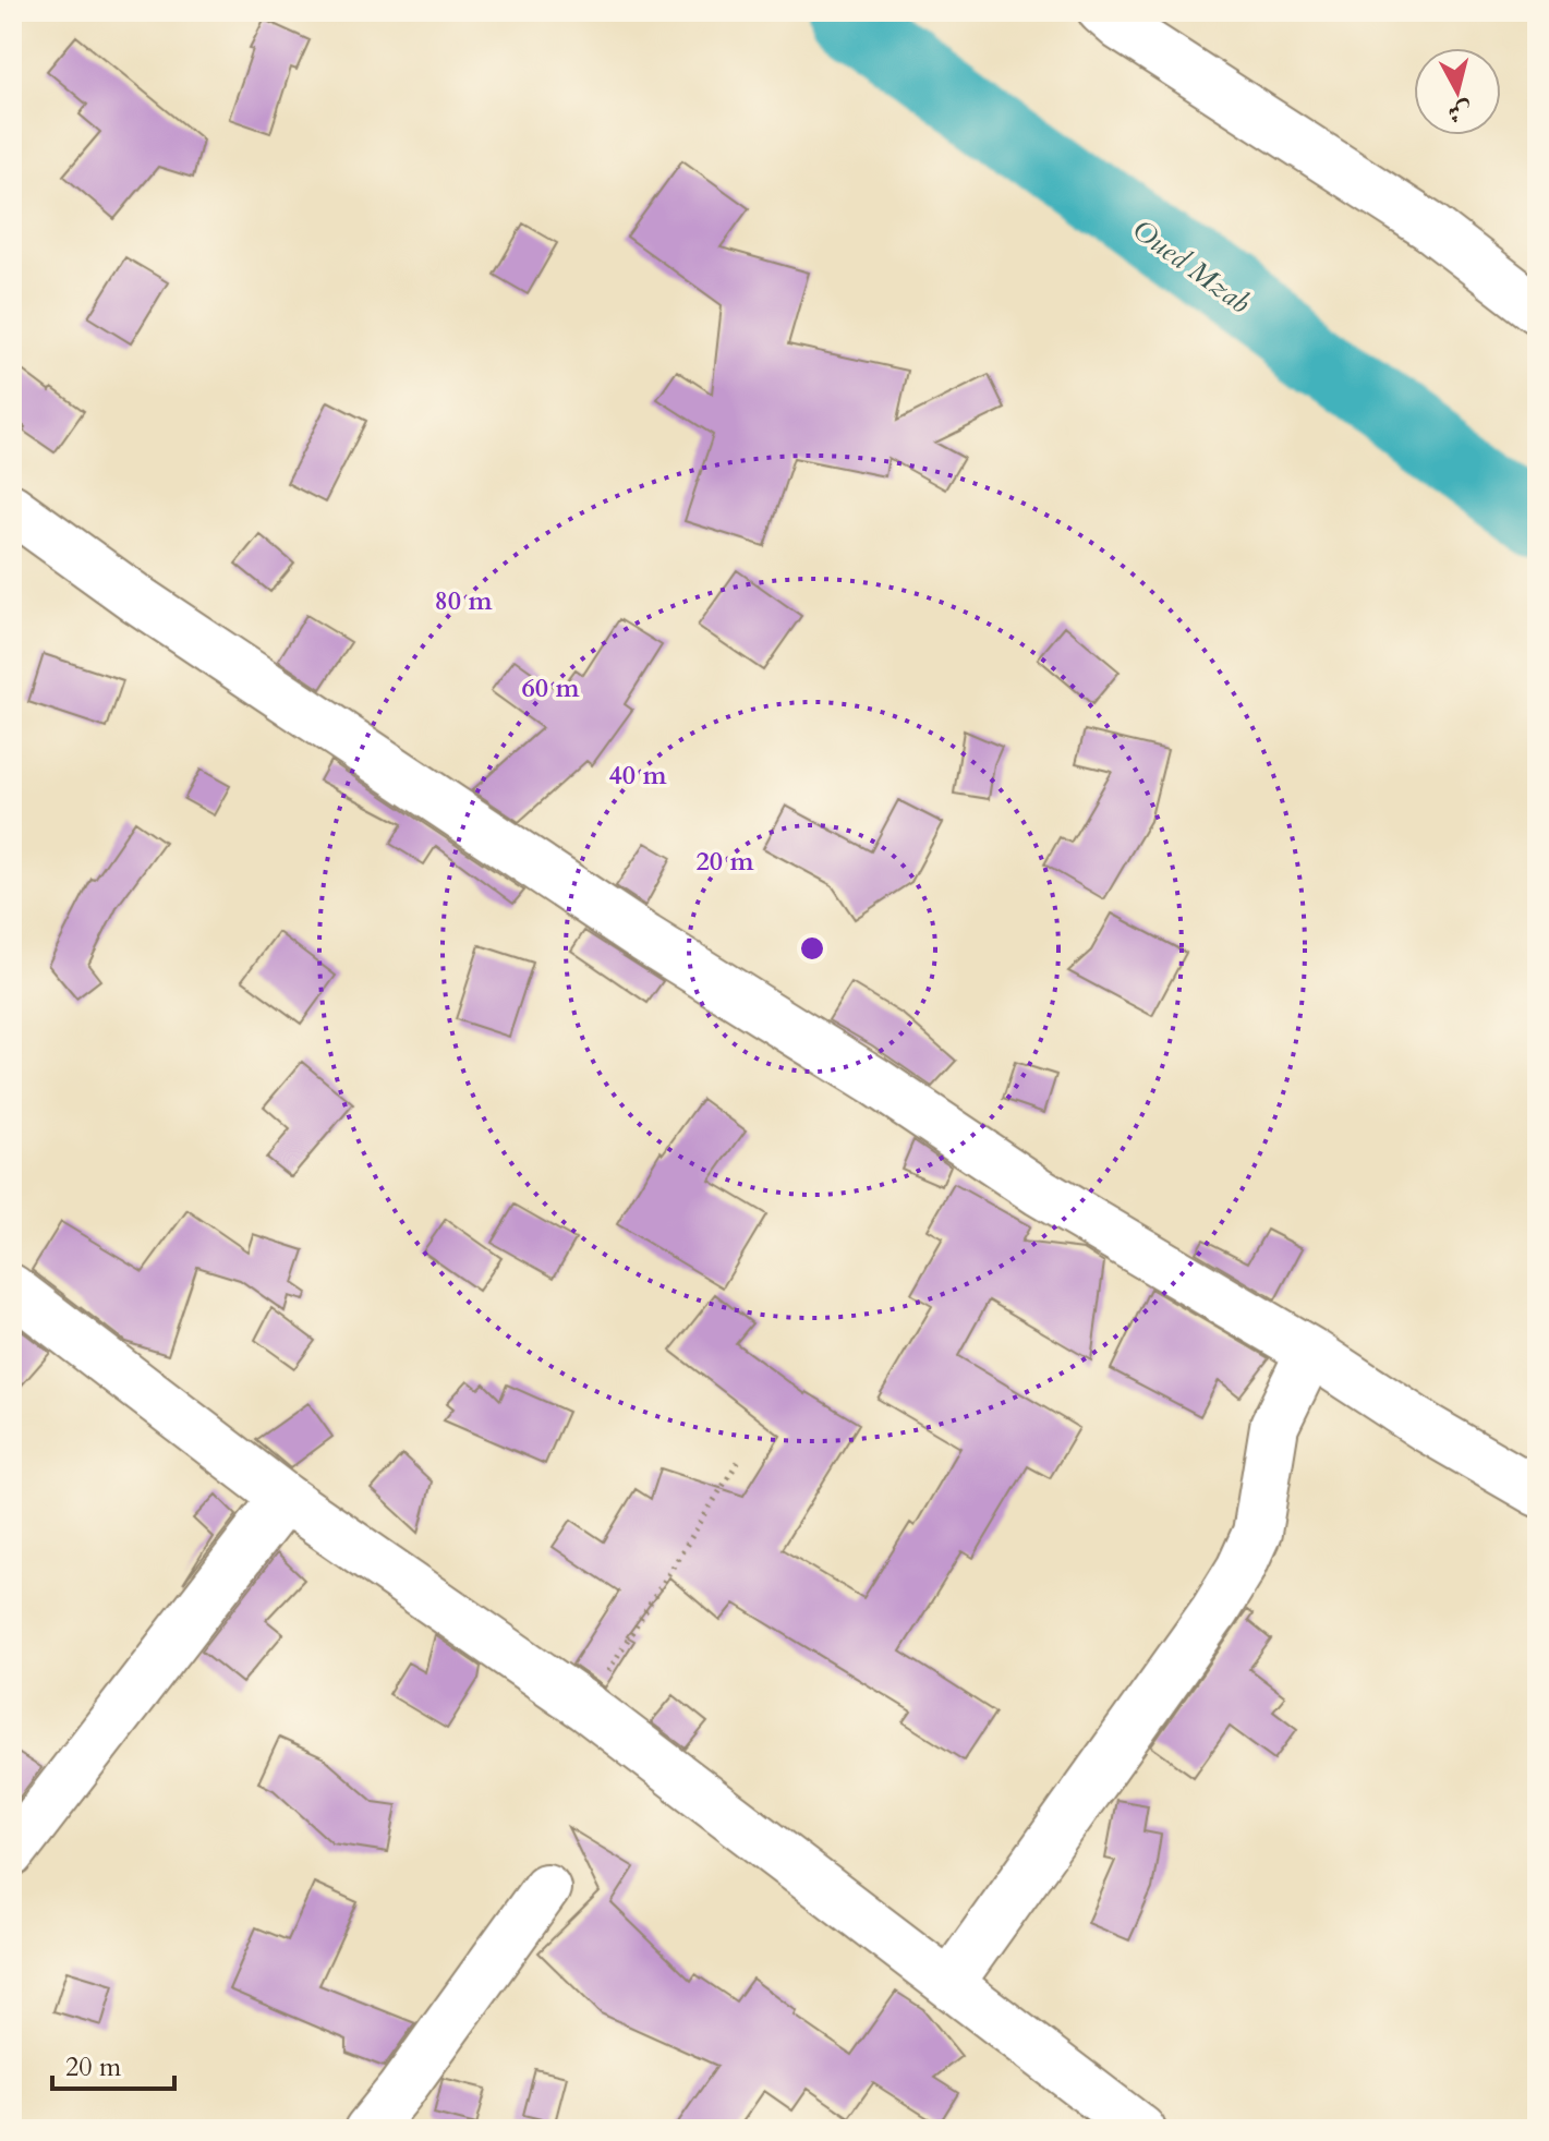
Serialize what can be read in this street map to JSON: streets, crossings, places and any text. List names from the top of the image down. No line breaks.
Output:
{"water":["Oued Mzab"],"scale_bar":"20 m","north":"bottom","rings":["80 m","60 m","40 m","20 m"]}
